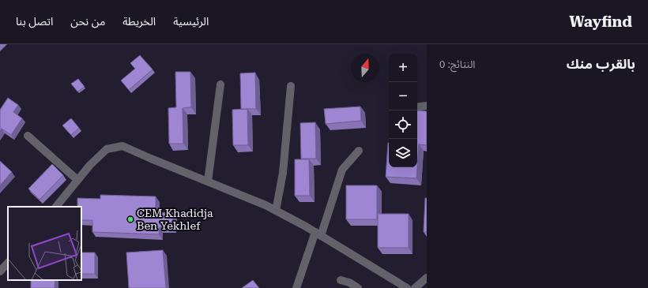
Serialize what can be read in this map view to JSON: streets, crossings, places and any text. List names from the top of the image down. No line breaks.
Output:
{"places":["CEM Khadidja Ben Yekhlef"],"north":"top","page":{"header":"Wayfind","nav":["الرئيسية","الخريطة","من نحن","اتصل بنا"],"heading":["بالقرب منك","النتائج: 0"],"map_buttons":["+","−"]}}
